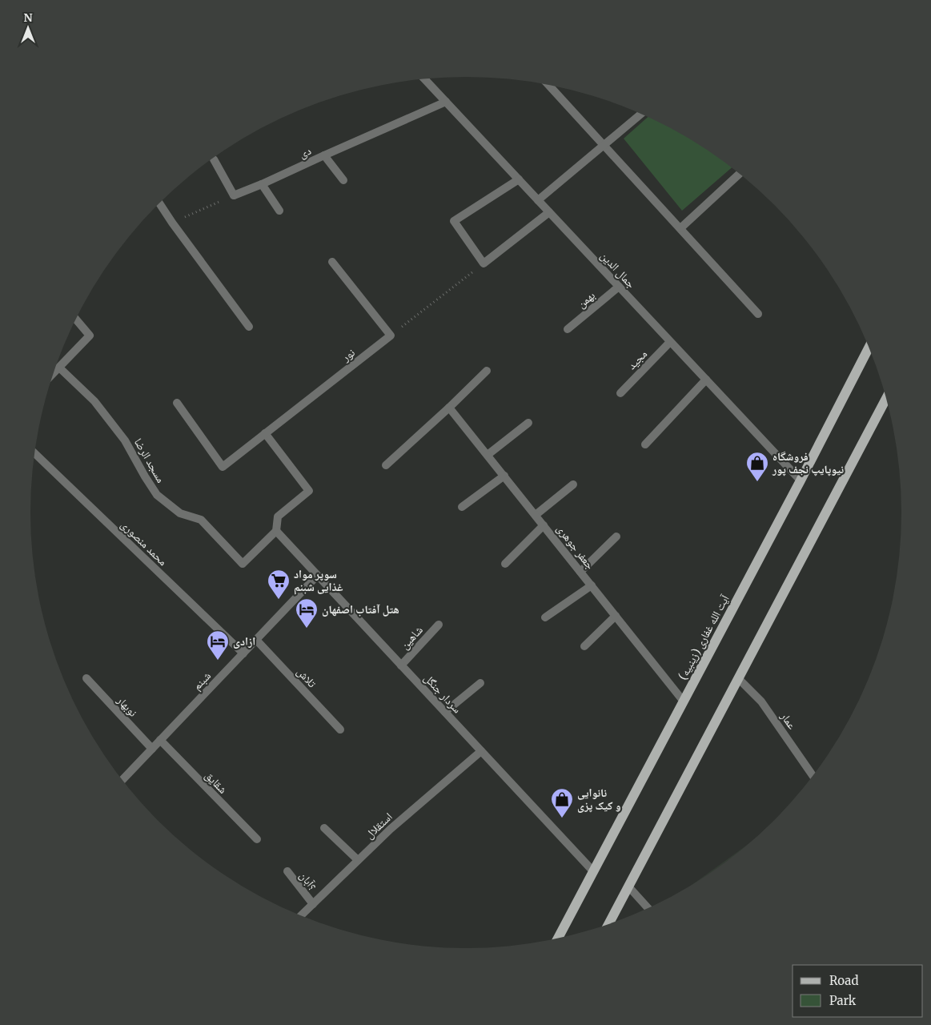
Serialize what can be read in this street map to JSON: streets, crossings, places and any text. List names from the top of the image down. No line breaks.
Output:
{"streets":{"main road":["آیت الله غفاری (زینبیه)"],"street":["دی","جمال الدین","بهمن","نور","مجید","مسجد الرضا","محمد منصوری","جعفر جوهری","شاهین","تلاش","شبنم","سردار جنگل","نوبهار","عمار","شقایق","استقلال","؟آبان"]},"crossings":[["دی","جمال الدین"],["جمال الدین","بهمن"],["جمال الدین","مجید"],["جمال الدین","آیت الله غفاری (زینبیه)"],["نور","مسجد الرضا"],["مسجد الرضا","سردار جنگل"],["محمد منصوری","شبنم"],["جعفر جوهری","آیت الله غفاری (زینبیه)"],["شاهین","سردار جنگل"],["آیت الله غفاری (زینبیه)","سردار جنگل"],["تلاش","شبنم"],["شبنم","سردار جنگل"],["شبنم","نوبهار"],["شبنم","شقایق"],["سردار جنگل","استقلال"],["استقلال","؟آبان"]],"places":{"shop":["فروشگاه نیوپایپ نجف پور","نانوایی و کیک پزی"],"supermarket":["سوپر مواد غذایی شبنم"],"hotel":["هتل آفتاب اصفهان","ازادی"]},"legend":["Road","Park"],"north":"top"}
